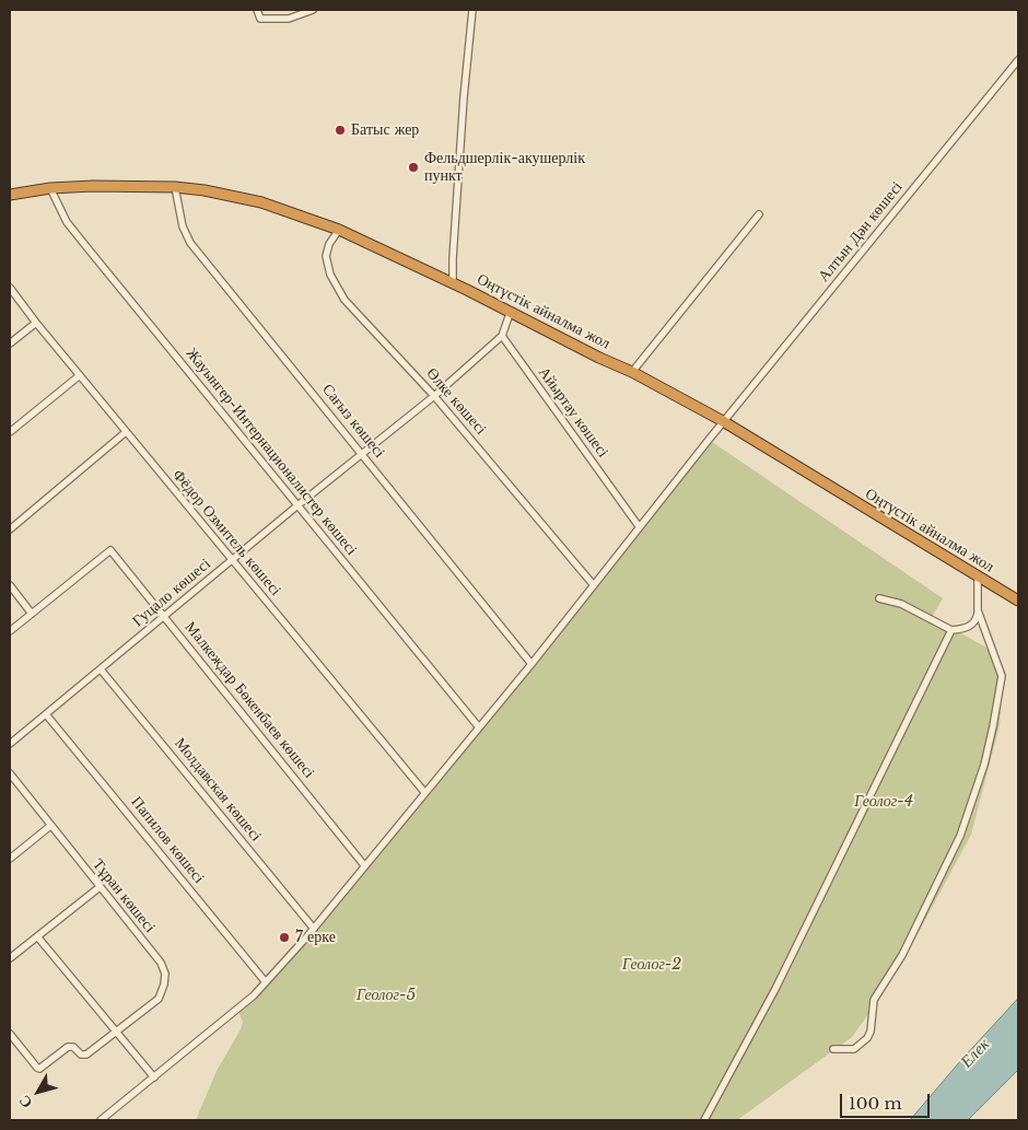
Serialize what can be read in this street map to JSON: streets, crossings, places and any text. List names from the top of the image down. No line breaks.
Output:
{"streets":{"highway":["Оңтүстік айналма жол"],"street":["Алтын Дән көшесі","Өлке көшесі","Айыртау көшесі","Сағыз көшесі","Жауынгер-Интернационалистер көшесі","Фёдор Озмитель көшесі","Гуцало көшесі","Малкеждар Бөкенбаев көшесі","Молдавская көшесі","Папилов көшесі","Тұран көшесі"]},"crossings":[["Алтын Дән көшесі","Оңтүстік айналма жол"],["Алтын Дән көшесі","Өлке көшесі"],["Алтын Дән көшесі","Айыртау көшесі"],["Алтын Дән көшесі","Сағыз көшесі"],["Алтын Дән көшесі","Жауынгер-Интернационалистер көшесі"],["Алтын Дән көшесі","Фёдор Озмитель көшесі"],["Алтын Дән көшесі","Малкеждар Бөкенбаев көшесі"],["Алтын Дән көшесі","Молдавская көшесі"],["Алтын Дән көшесі","Папилов көшесі"],["Оңтүстік айналма жол","Өлке көшесі"],["Оңтүстік айналма жол","Сағыз көшесі"],["Оңтүстік айналма жол","Жауынгер-Интернационалистер көшесі"],["Өлке көшесі","Гуцало көшесі"],["Айыртау көшесі","Гуцало көшесі"],["Сағыз көшесі","Гуцало көшесі"],["Жауынгер-Интернационалистер көшесі","Гуцало көшесі"],["Фёдор Озмитель көшесі","Гуцало көшесі"],["Гуцало көшесі","Малкеждар Бөкенбаев көшесі"],["Гуцало көшесі","Молдавская көшесі"],["Гуцало көшесі","Папилов көшесі"]],"water":["Елек"],"parks":["Геолог-4","Геолог-2","Геолог-5"],"places":["Батыс жер","Фельдшерлік-акушерлік пункт","7 ерке"],"scale_bar":"100 m","north":"bottom left"}
